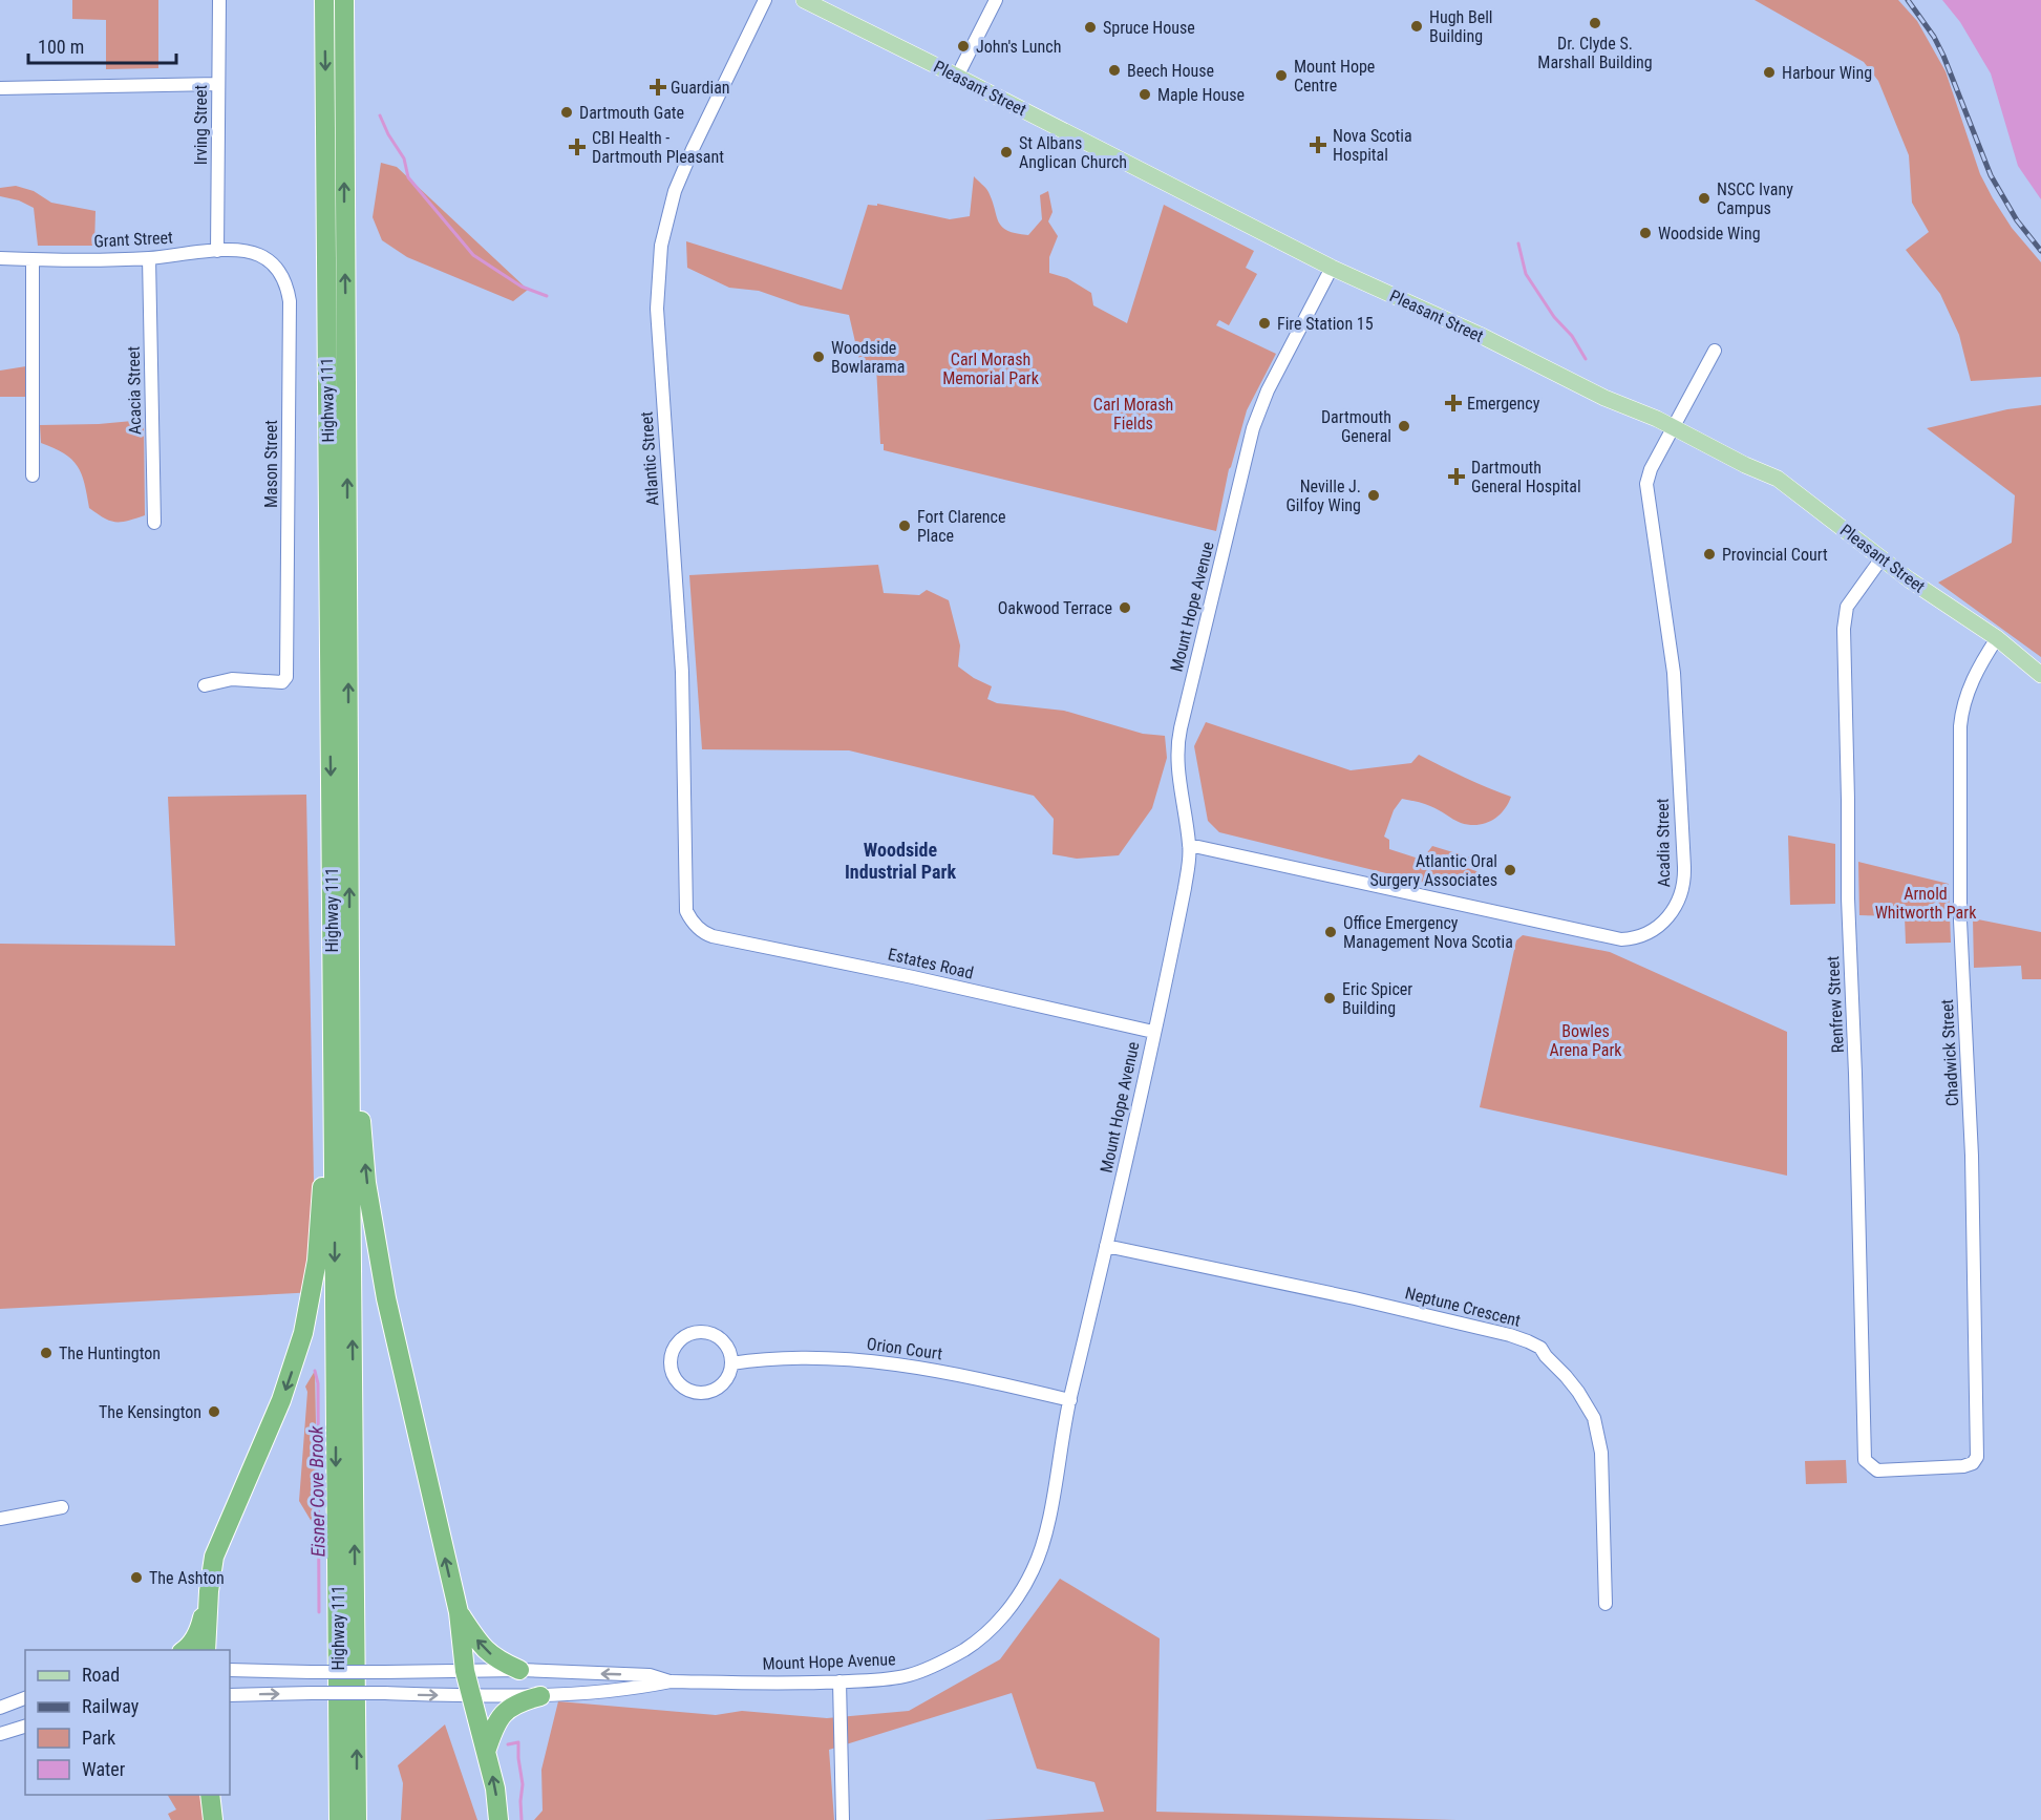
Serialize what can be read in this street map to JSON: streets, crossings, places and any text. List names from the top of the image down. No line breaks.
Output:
{"streets":{"highway":["Highway 111"],"main road":["Pleasant Street"],"street":["Irving Street","Grant Street","Acacia Street","Atlantic Street","Mason Street","Mount Hope Avenue","Acadia Street","Estates Road","Renfrew Street","Chadwick Street","Neptune Crescent","Orion Court"]},"crossings":[["Pleasant Street","Mount Hope Avenue"],["Pleasant Street","Acadia Street"],["Pleasant Street","Renfrew Street"],["Pleasant Street","Chadwick Street"],["Irving Street","Grant Street"],["Grant Street","Acacia Street"],["Grant Street","Mason Street"],["Atlantic Street","Estates Road"],["Mount Hope Avenue","Acadia Street"],["Mount Hope Avenue","Estates Road"],["Mount Hope Avenue","Neptune Crescent"],["Mount Hope Avenue","Orion Court"],["Renfrew Street","Chadwick Street"]],"districts":["Woodside Industrial Park"],"water":["Eisner Cove Brook"],"parks":["Carl Morash Memorial Park","Carl Morash Fields","Arnold Whitworth Park","Bowles Arena Park"],"places":{"other":["Dr. Clyde S. Marshall Building","Hugh Bell Building","Spruce House","John's Lunch","Beech House","Harbour Wing","Mount Hope Centre","Maple House","Dartmouth Gate","St Albans Anglican Church","NSCC Ivany Campus","Woodside Wing","Fire Station 15","Woodside Bowlarama","Dartmouth General","Neville J. Gilfoy Wing","Fort Clarence Place","Provincial Court","Oakwood Terrace","Atlantic Oral Surgery Associates","Office Emergency Management Nova Scotia","Eric Spicer Building","The Huntington","The Kensington","The Ashton"],"health":["Guardian","Nova Scotia Hospital","CBI Health - Dartmouth Pleasant","Emergency","Dartmouth General Hospital"]},"legend":["Road","Railway","Park","Water"],"scale_bar":"100 m"}
